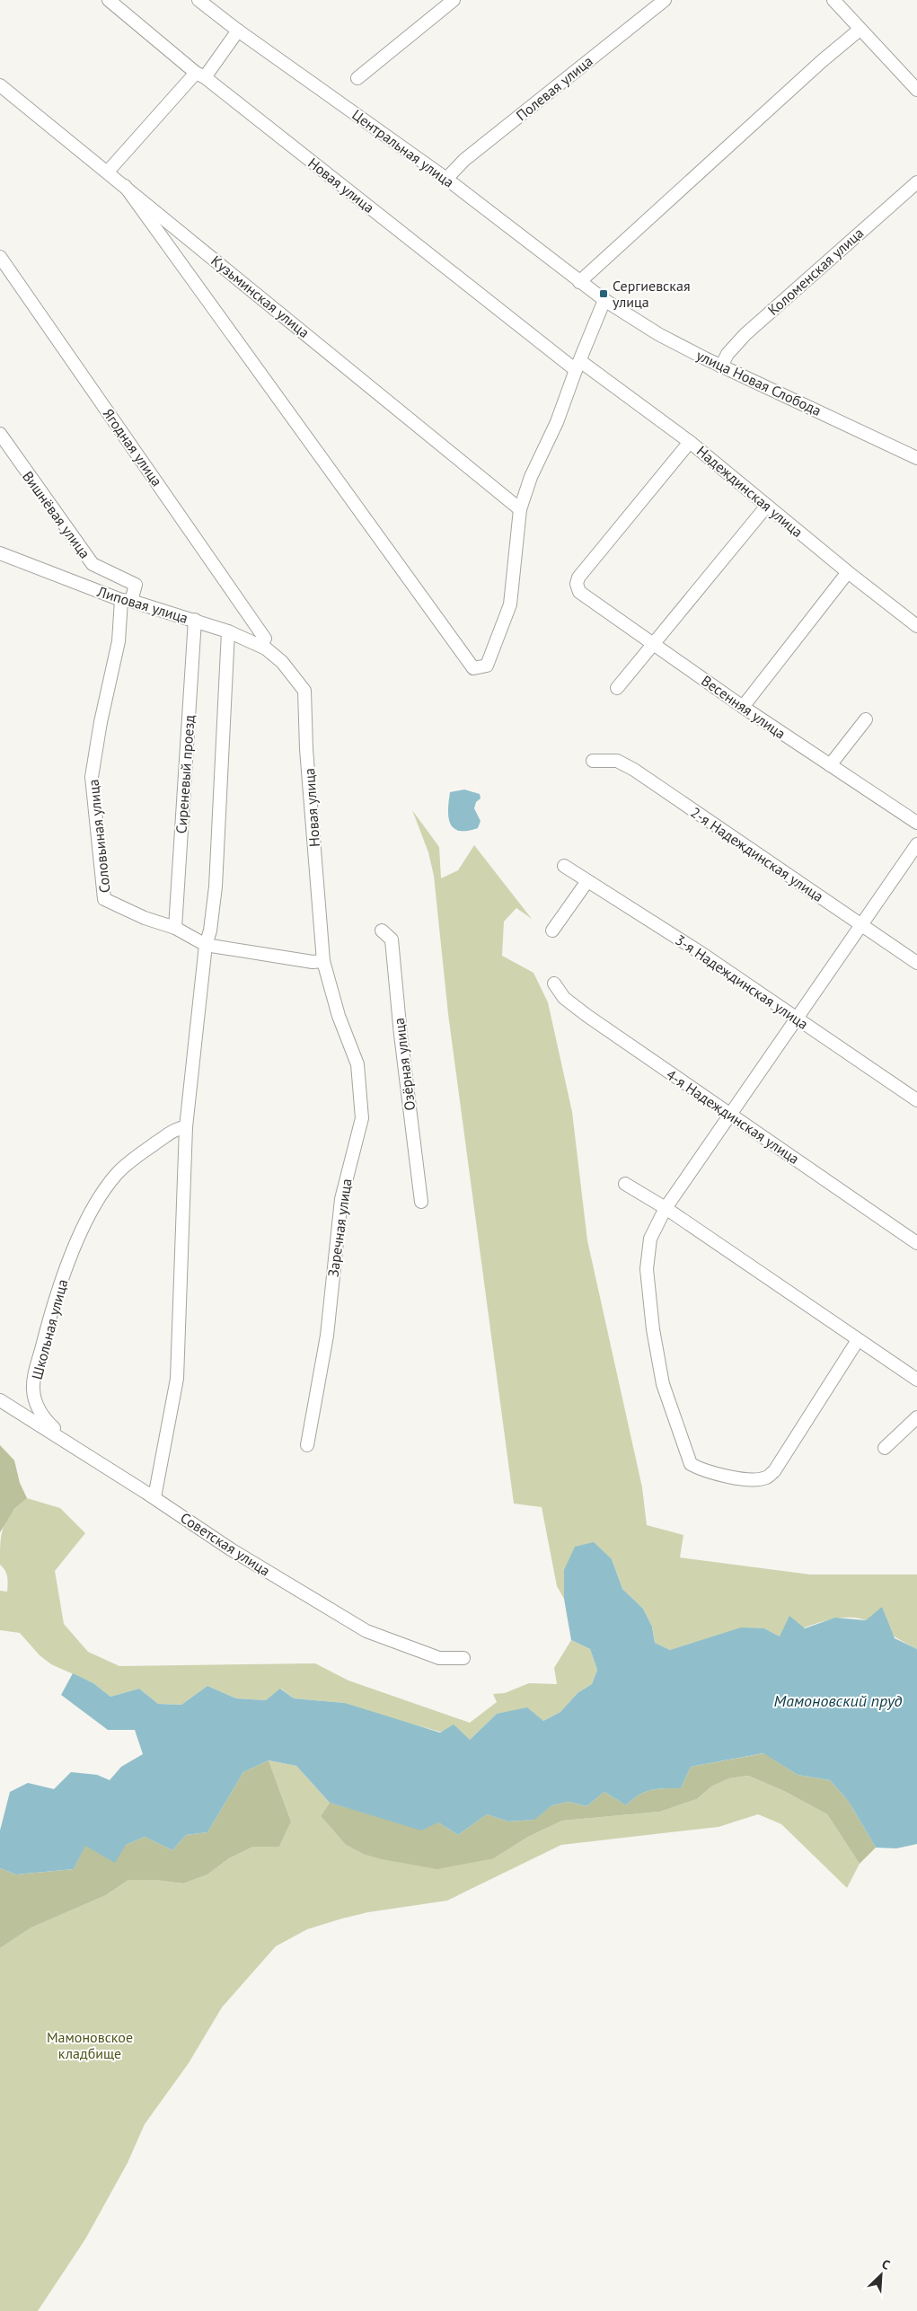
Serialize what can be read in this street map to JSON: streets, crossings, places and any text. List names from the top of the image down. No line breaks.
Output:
{"streets":{"street":["Полевая улица","Центральная улица","Новая улица","Коломенская улица","Кузьминская улица","улица Новая Слобода","Ягодная улица","Надеждинская улица","Вишнёвая улица","Липовая улица","Весенняя улица","Сиреневый проезд","Соловьиная улица","2-я Надеждинская улица","3-я Надеждинская улица","Озёрная улица","4-я Надеждинская улица","Заречная улица","Школьная улица","Советская улица"]},"crossings":[["Полевая улица","Центральная улица"],["Центральная улица","улица Новая Слобода"],["Новая улица","Надеждинская улица"],["Новая улица","Липовая улица"],["Новая улица","Соловьиная улица"],["Новая улица","Заречная улица"],["Коломенская улица","улица Новая Слобода"],["Надеждинская улица","Весенняя улица"],["Вишнёвая улица","Липовая улица"],["Вишнёвая улица","Соловьиная улица"],["Липовая улица","Сиреневый проезд"],["Липовая улица","Соловьиная улица"],["Сиреневый проезд","Соловьиная улица"],["Соловьиная улица","Заречная улица"],["Школьная улица","Советская улица"]],"water":["Мамоновский пруд"],"parks":["Мамоновское кладбище"],"places":{"transit":["Сергиевская улица"]},"north":"top right"}
